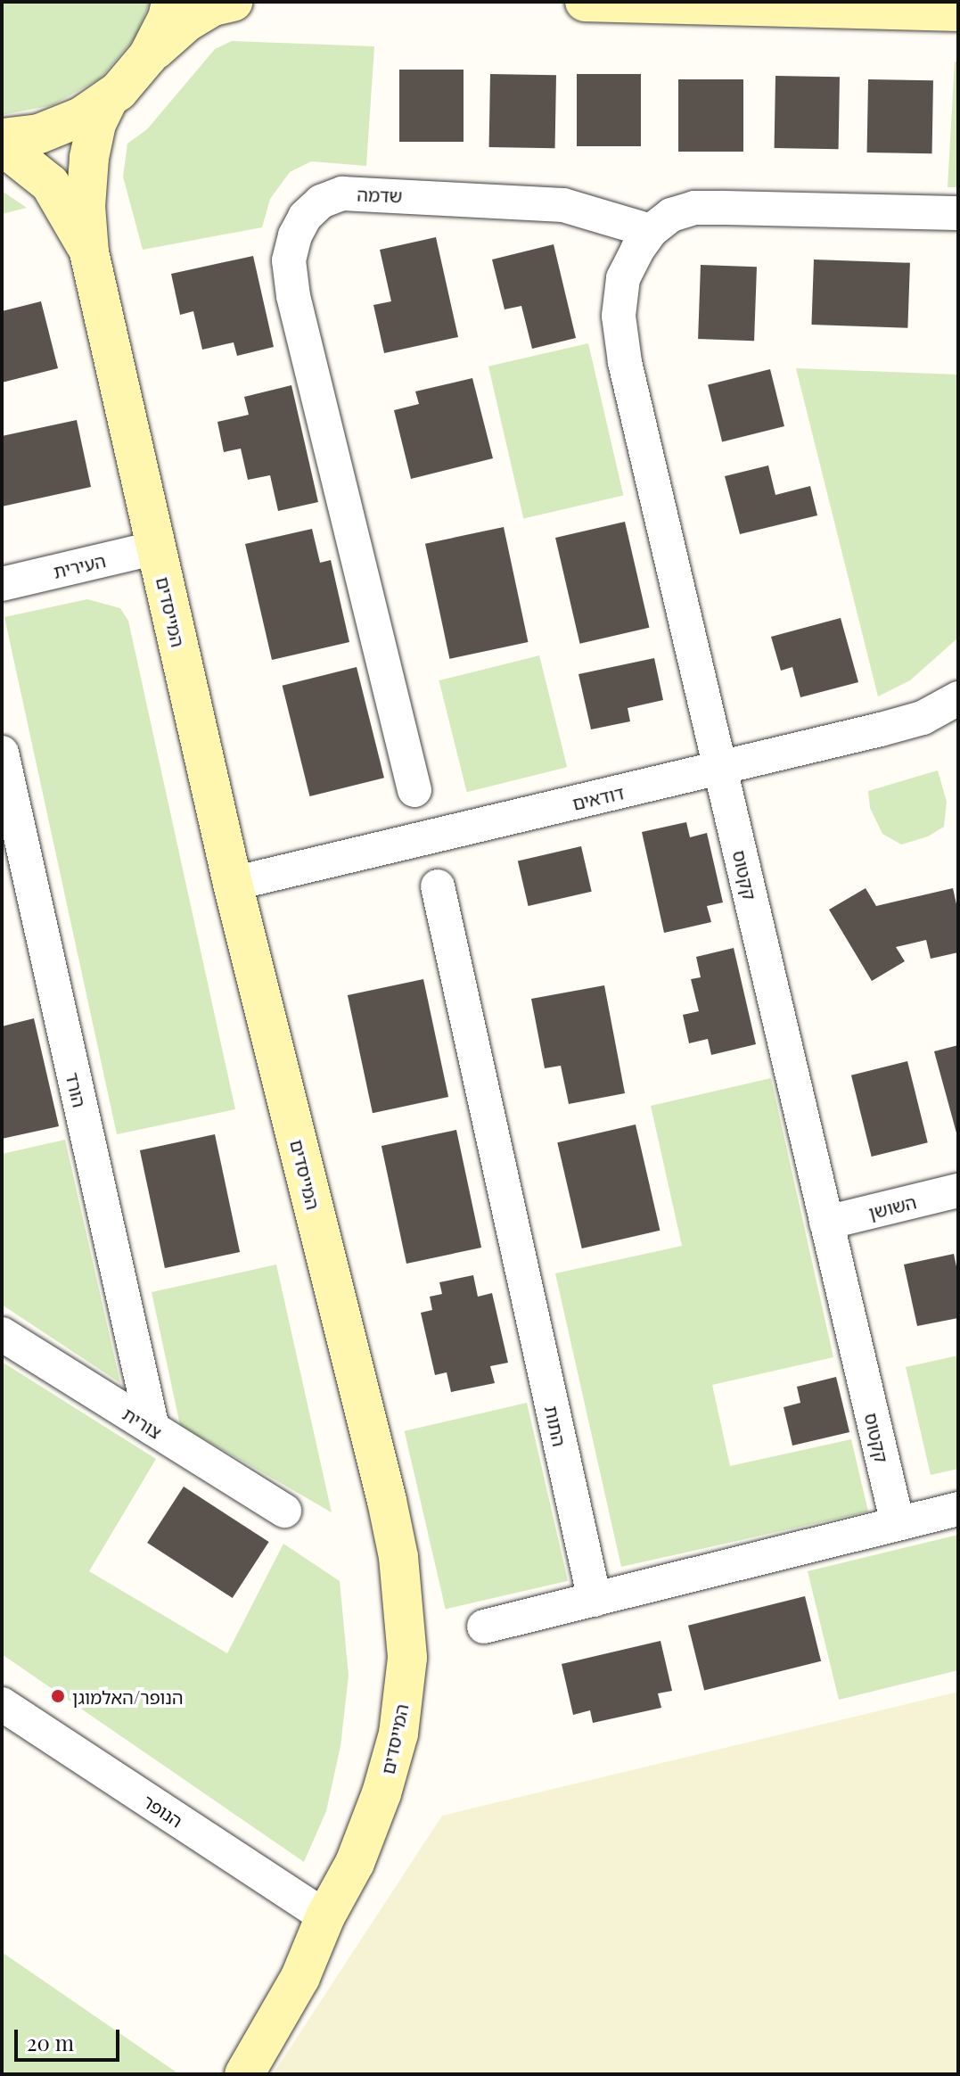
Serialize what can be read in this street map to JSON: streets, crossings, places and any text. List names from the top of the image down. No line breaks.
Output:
{"streets":{"street":["שדמה","העירית","המייסדים","דודאים","קקטוס","הורד","השושן","צורית","התות","הנופר"]},"crossings":[["שדמה","קקטוס"],["העירית","המייסדים"],["המייסדים","דודאים"],["המייסדים","הנופר"],["דודאים","קקטוס"],["קקטוס","השושן"],["הורד","צורית"]],"places":["הנופר/האלמוגן"],"scale_bar":"20 m"}
